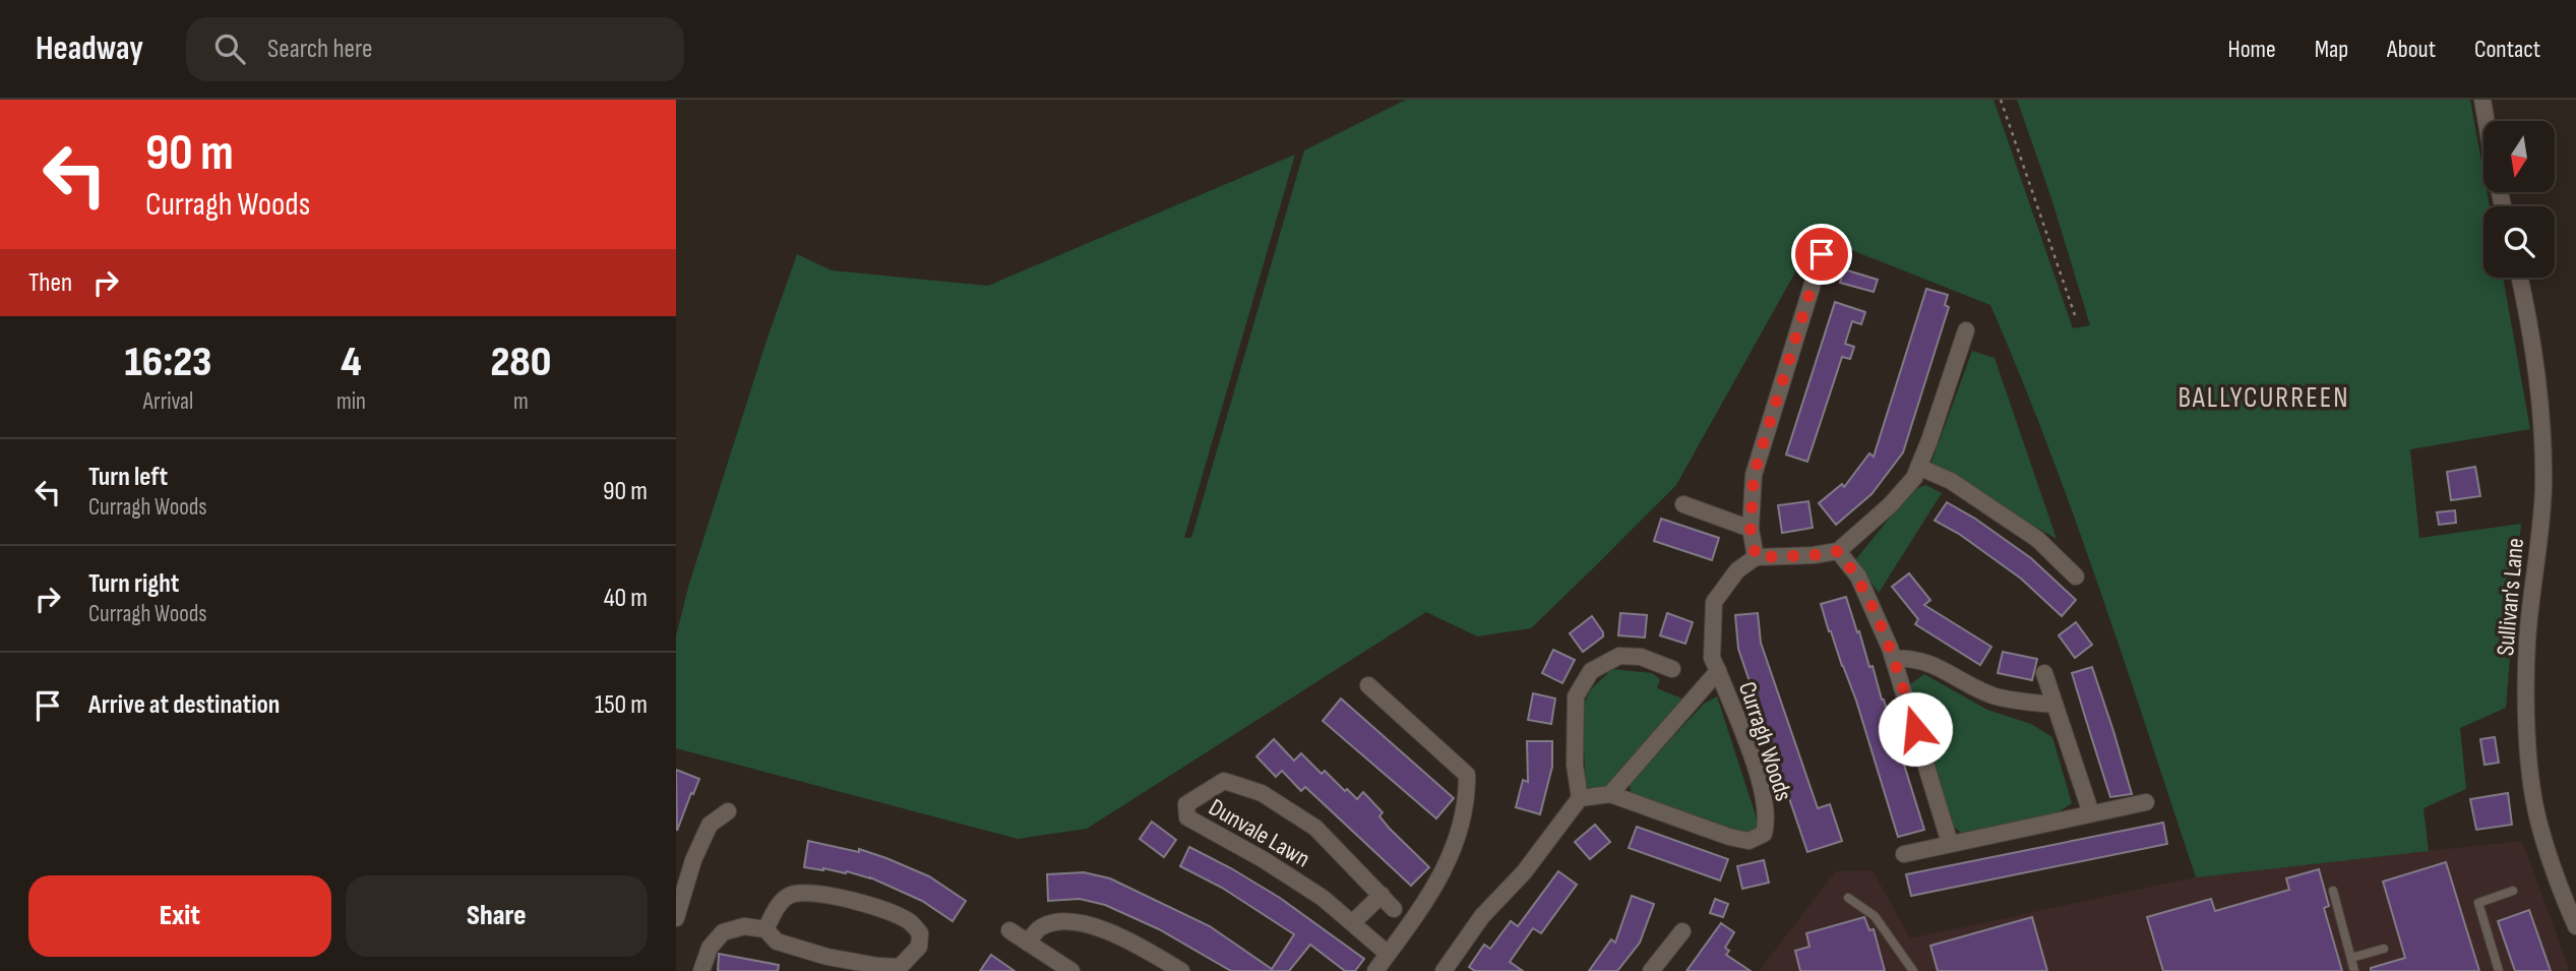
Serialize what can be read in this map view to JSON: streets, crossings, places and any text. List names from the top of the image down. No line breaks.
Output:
{"streets":{"street":["Sullivan's Lane","Curragh Woods","Dunvale Lawn"]},"districts":["BALLYCURREEN"],"north":"bottom","page":{"header":"Headway","search":"Search here","nav":["Home","Map","About","Contact"],"turn":["90 m","Curragh Woods"],"then":"Then","eta":["16:23","Arrival","4","min","280","m"],"list":[{"name":"Turn left","note":"Curragh Woods","value":"90 m"},{"name":"Turn right","note":"Curragh Woods","value":"40 m"},{"name":"Arrive at destination","value":"150 m"}],"buttons":["Exit","Share"]}}
